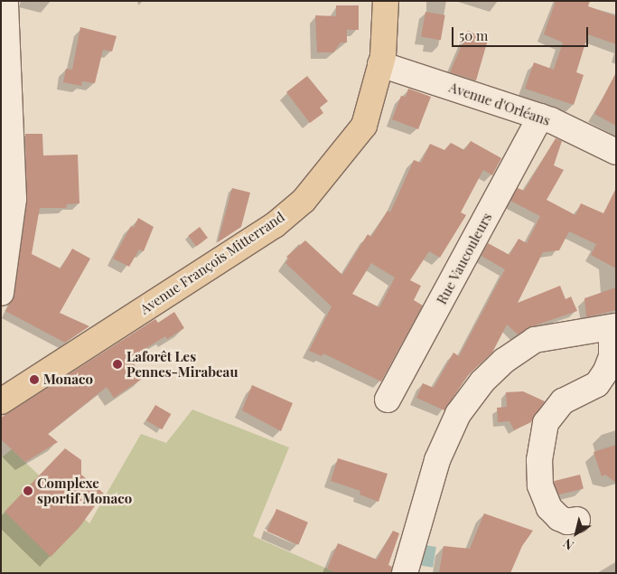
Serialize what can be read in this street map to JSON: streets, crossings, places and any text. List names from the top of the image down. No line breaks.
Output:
{"streets":{"main road":["Avenue François Mitterrand"],"street":["Avenue d'Orléans","Rue Vaucouleurs"]},"crossings":[["Avenue d'Orléans","Rue Vaucouleurs"],["Avenue d'Orléans","Avenue François Mitterrand"]],"places":["Laforêt Les Pennes-Mirabeau","Monaco","Complexe sportif Monaco"],"scale_bar":"50 m","north":"bottom left"}
